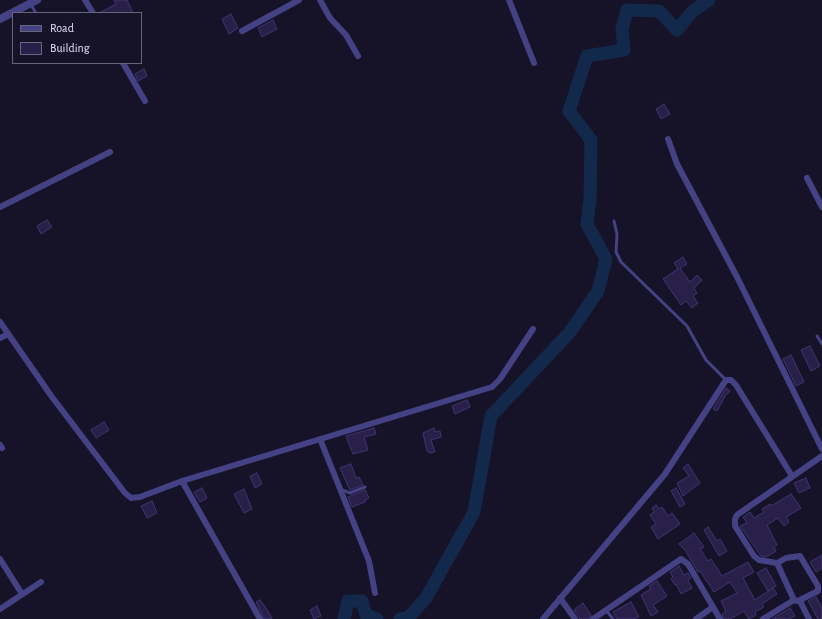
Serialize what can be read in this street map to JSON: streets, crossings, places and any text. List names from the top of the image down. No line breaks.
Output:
{"legend":["Road","Building"]}
